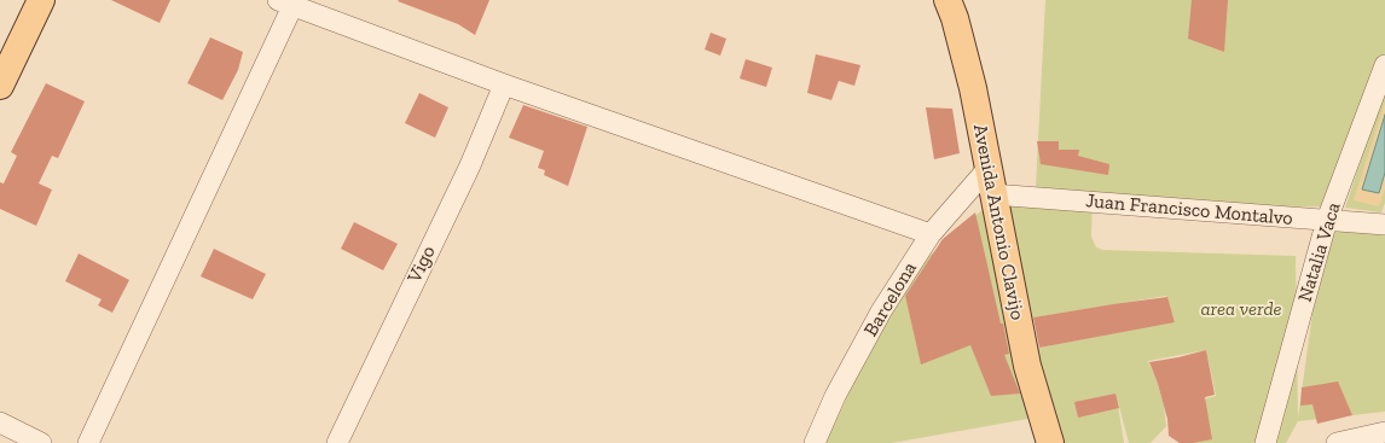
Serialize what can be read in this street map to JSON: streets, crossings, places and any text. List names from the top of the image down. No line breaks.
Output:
{"streets":{"main road":["Avenida Antonio Clavijo"],"street":["Juan Francisco Montalvo","Natalia Vaca","Vigo","Barcelona"]},"crossings":[["Juan Francisco Montalvo","Avenida Antonio Clavijo"],["Juan Francisco Montalvo","Natalia Vaca"],["Avenida Antonio Clavijo","Barcelona"]],"parks":["area verde"]}
